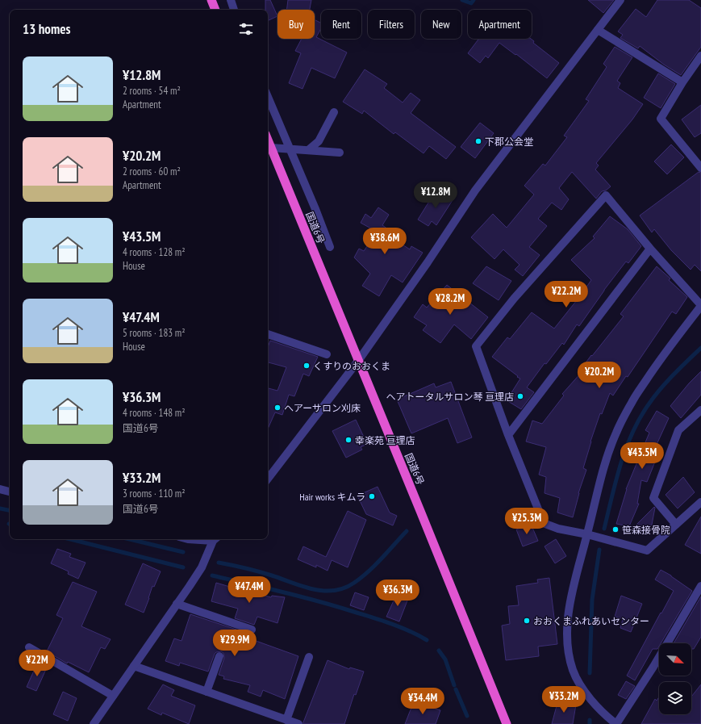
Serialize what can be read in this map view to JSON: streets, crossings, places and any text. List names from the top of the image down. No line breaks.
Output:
{"streets":{"highway":["国道6号"]},"places":["下郡公会堂","くすりのおおくま","ヘアトータルサロン琴 亘理店","ヘアーサロン刈床","幸楽苑 亘理店","Hair works キムラ","笹森接骨院","おおくまふれあいセンター"],"north":"bottom right","page":{"chip":["Buy","Rent","Filters","New","Apartment"],"heading":"13 homes","list":[{"name":"¥12.8M","note":"2 rooms · 54 m² · Apartment"},{"name":"¥20.2M","note":"2 rooms · 60 m² · Apartment"},{"name":"¥43.5M","note":"4 rooms · 128 m² · House"},{"name":"¥47.4M","note":"5 rooms · 183 m² · House"},{"name":"¥36.3M","note":"4 rooms · 148 m² · 国道6号"},{"name":"¥33.2M","note":"3 rooms · 110 m² · 国道6号"}],"price":["¥12.8M","¥38.6M","¥22.2M","¥28.2M","¥20.2M","¥43.5M","¥25.3M","¥47.4M","¥36.3M","¥29.9M","¥22M","¥33.2M","¥34.4M"]}}
